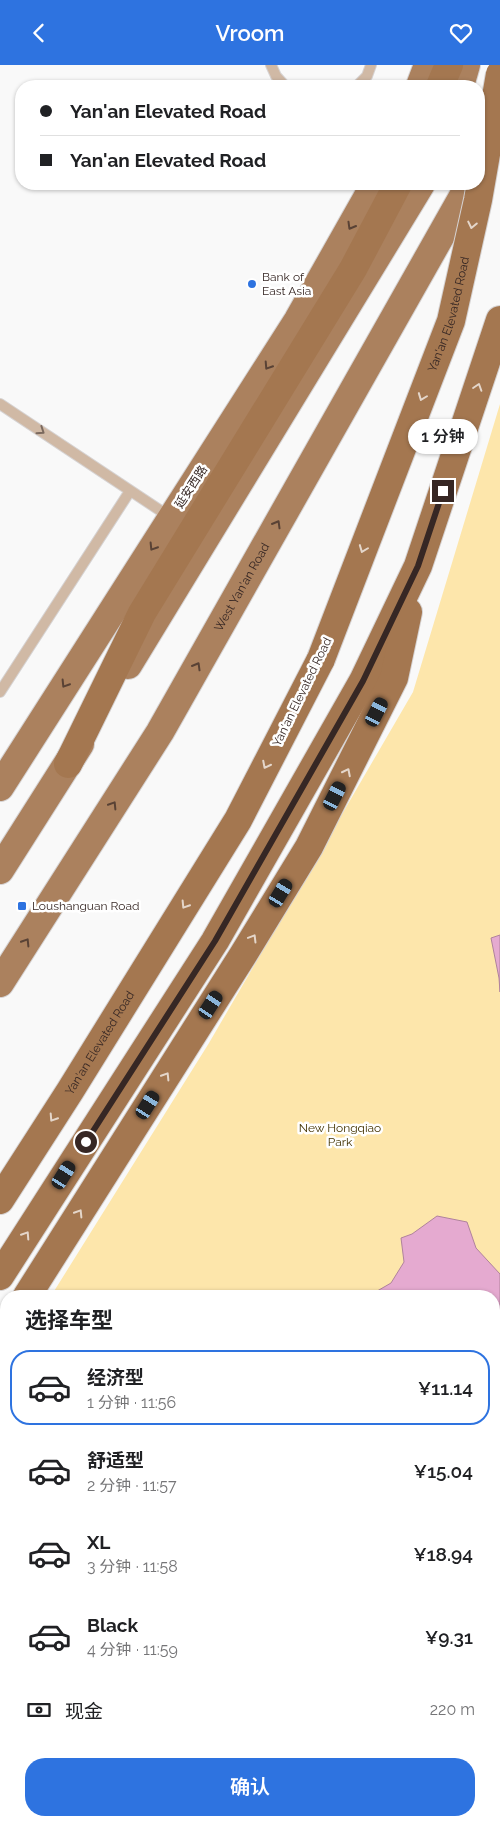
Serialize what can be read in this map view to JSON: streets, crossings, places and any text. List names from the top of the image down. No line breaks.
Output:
{"streets":{"highway":["Yan'an Elevated Road"],"main road":["延安西路","West Yan'an Road"]},"parks":["New Hongqiao Park"],"places":{"other":["Bank of East Asia"],"transit":["Loushanguan Road"]},"page":{"header":"Vroom","banner":["Yan'an Elevated Road","Yan'an Elevated Road"],"bubble":"1 分钟","heading":"选择车型","list":[{"name":"经济型","note":"1 分钟 · 11:56","value":"¥11.14"},{"name":"舒适型","note":"2 分钟 · 11:57","value":"¥15.04"},{"name":"XL","note":"3 分钟 · 11:58","value":"¥18.94"},{"name":"Black","note":"4 分钟 · 11:59","value":"¥9.31"}],"pay":["现金","220 m"],"buttons":"确认"}}
